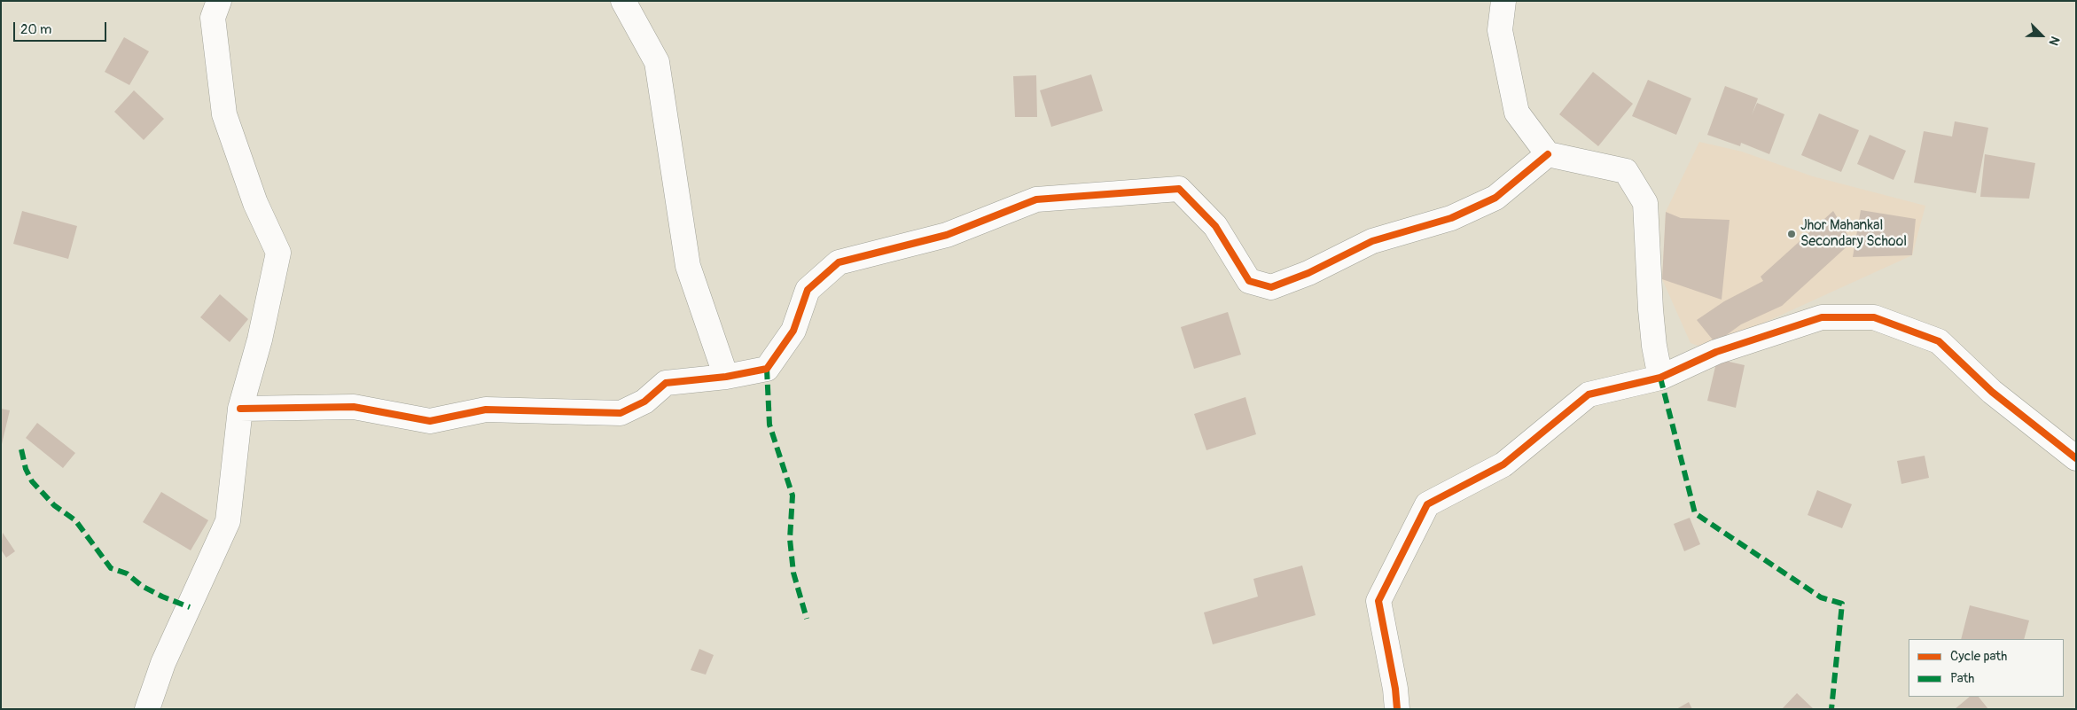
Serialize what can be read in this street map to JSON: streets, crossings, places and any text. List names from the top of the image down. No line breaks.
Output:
{"places":["Jhor Mahankal Secondary School"],"legend":["Cycle path","Path"],"scale_bar":"20 m","north":"bottom right"}
